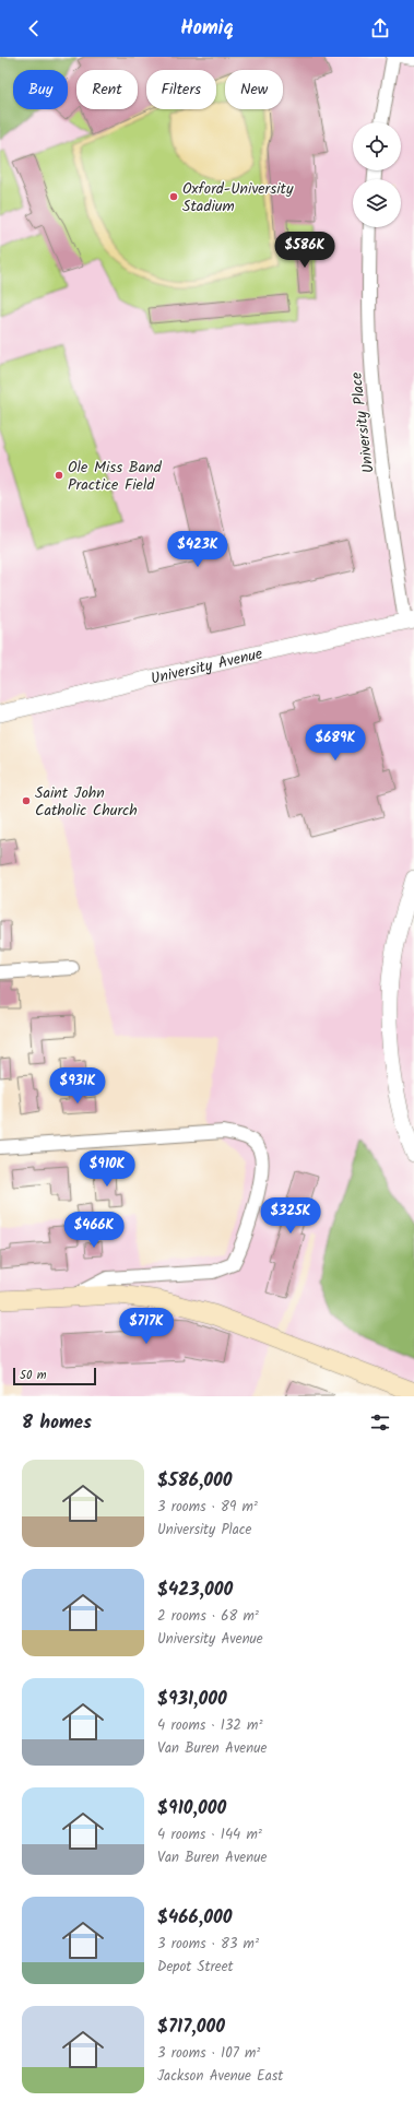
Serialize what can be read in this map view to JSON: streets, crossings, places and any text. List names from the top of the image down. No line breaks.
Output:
{"streets":{"street":["University Place","University Avenue"]},"crossings":[["University Place","University Avenue"]],"places":["Oxford-University Stadium","Ole Miss Band Practice Field","Saint John Catholic Church"],"scale_bar":"50 m","page":{"header":"Homiq","chip":["Buy","Rent","Filters","New"],"price":["$586K","$423K","$689K","$931K","$910K","$325K","$466K","$717K"],"scale":"50 m","heading":"8 homes","list":[{"name":"$586,000","note":"3 rooms · 89 m² · University Place"},{"name":"$423,000","note":"2 rooms · 68 m² · University Avenue"},{"name":"$931,000","note":"4 rooms · 132 m² · Van Buren Avenue"},{"name":"$910,000","note":"4 rooms · 144 m² · Van Buren Avenue"},{"name":"$466,000","note":"3 rooms · 83 m² · Depot Street"},{"name":"$717,000","note":"3 rooms · 107 m² · Jackson Avenue East"}]}}
